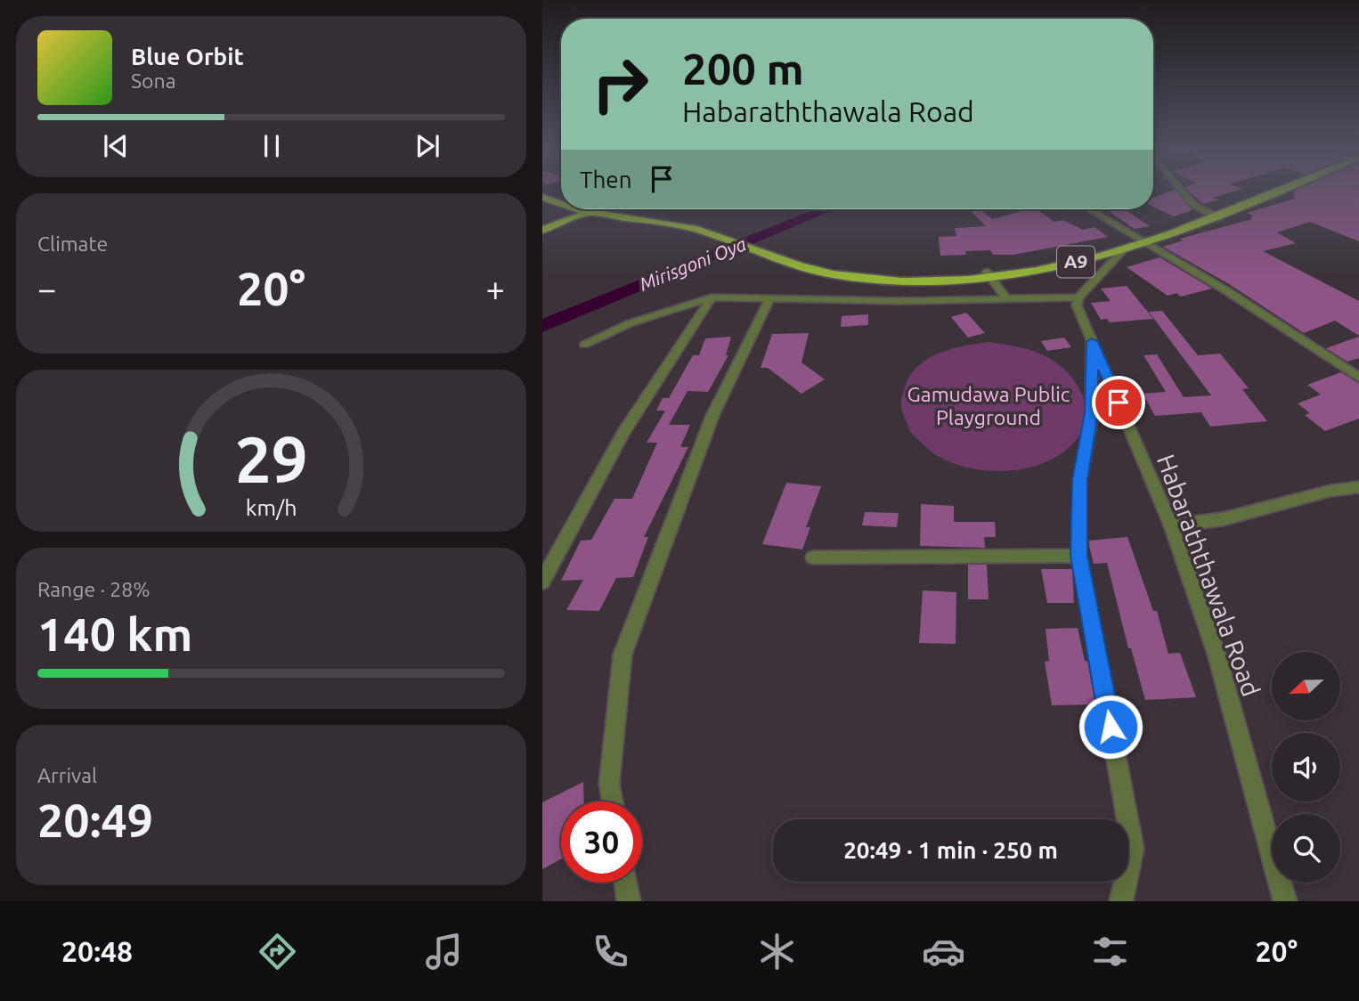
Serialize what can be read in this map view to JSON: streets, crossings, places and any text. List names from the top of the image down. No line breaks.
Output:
{"streets":{"highway":["A9"],"street":["Habaraththawala Road"]},"water":["Mirisgoni Oya"],"parks":["Gamudawa Public Playground"],"north":"left","page":{"turn":["200 m","Habaraththawala Road"],"song":["Blue Orbit","Sona"],"then":"Then","tile":["Climate",["Range · 28%","140 km"],["Arrival","20:49"]],"heat":["−","20°","+"],"limit":"30","trip":"20:49 · 1 min · 250 m","tabs":["20:48","20°"],"gauge":["29","km/h"]}}
